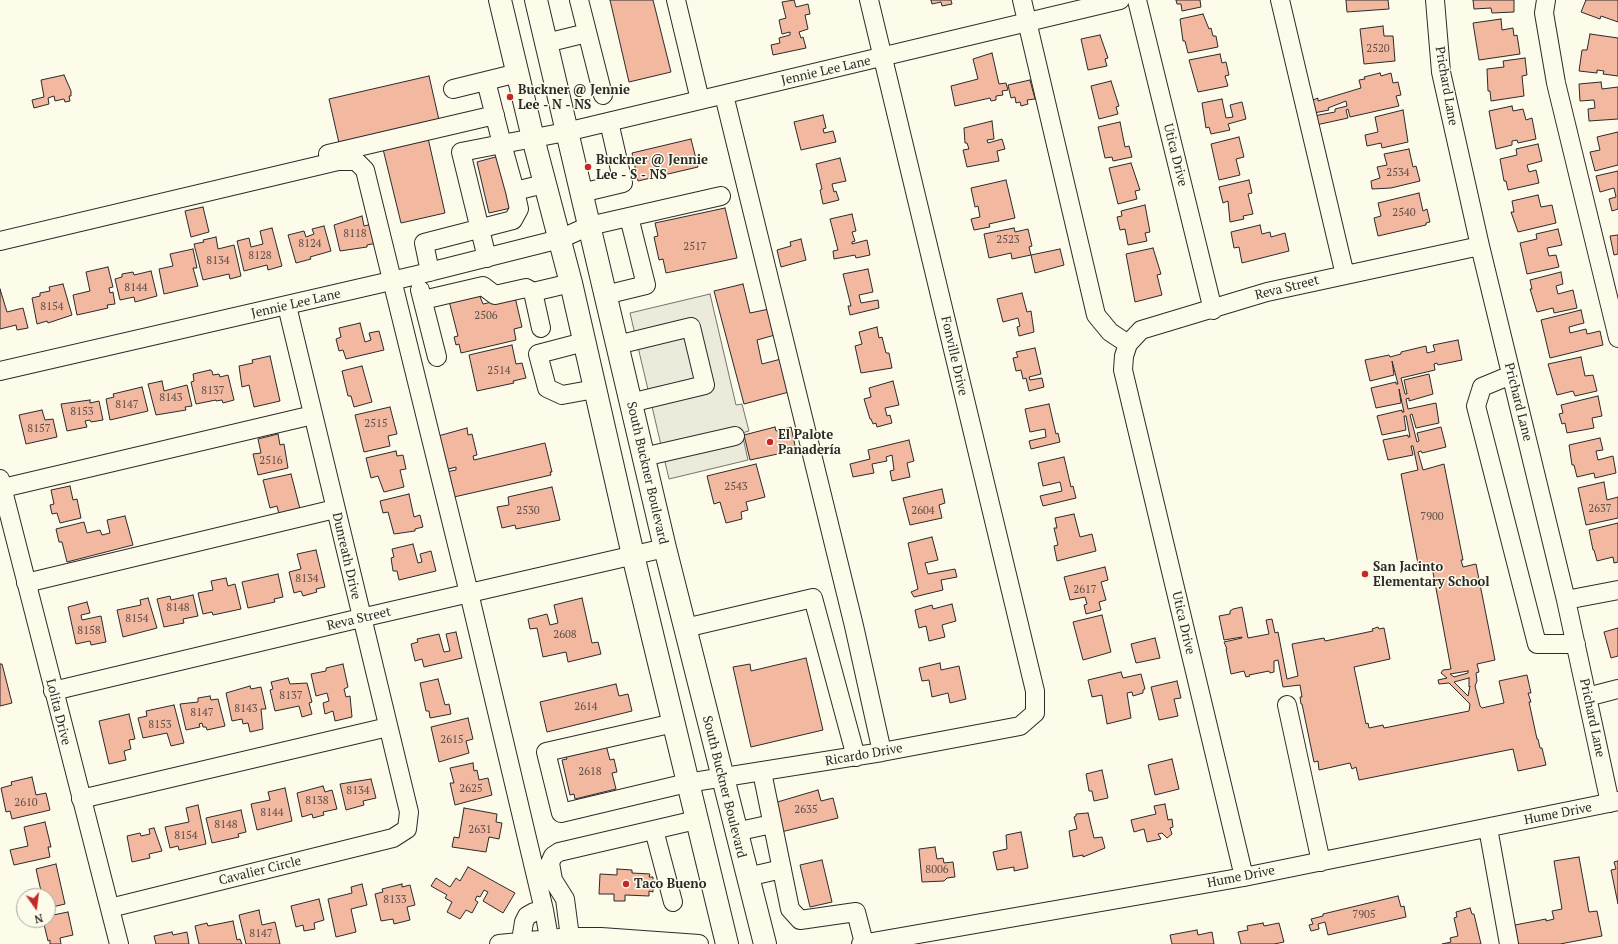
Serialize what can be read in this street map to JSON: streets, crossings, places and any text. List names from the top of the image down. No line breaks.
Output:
{"streets":{"main road":["South Buckner Boulevard"],"street":["Jennie Lee Lane","Prichard Lane","Utica Drive","Reva Street","Fonville Drive","Dunreath Drive","Lolita Drive","Ricardo Drive","Hume Drive","Cavalier Circle"]},"crossings":[["Jennie Lee Lane","Fonville Drive"],["Jennie Lee Lane","South Buckner Boulevard"],["Jennie Lee Lane","Dunreath Drive"],["Prichard Lane","Reva Street"],["Prichard Lane","Hume Drive"],["Utica Drive","Reva Street"],["Utica Drive","Hume Drive"],["Reva Street","South Buckner Boulevard"],["Reva Street","Dunreath Drive"],["Reva Street","Lolita Drive"],["Fonville Drive","Ricardo Drive"],["South Buckner Boulevard","Ricardo Drive"],["Dunreath Drive","Cavalier Circle"],["Lolita Drive","Cavalier Circle"]],"places":["Buckner @ Jennie Lee - N - NS","Buckner @ Jennie Lee - S - NS","El Palote Panadería","San Jacinto Elementary School","Taco Bueno"],"house_numbers":["2520","2534","2540","8118","2523","8124","2517","8128","8134","8144","8154","2506","2514","8137","8143","8147","8153","2515","8157","2516","2543","2637","2530","2604","7900","8134","2617","8148","8154","8158","2608","8137","2614","8143","8147","8153","2615","2618","2625","8134","8138","2610","2635","8144","8148","2631","8154","8006","8133","7905","8147"],"north":"bottom"}
